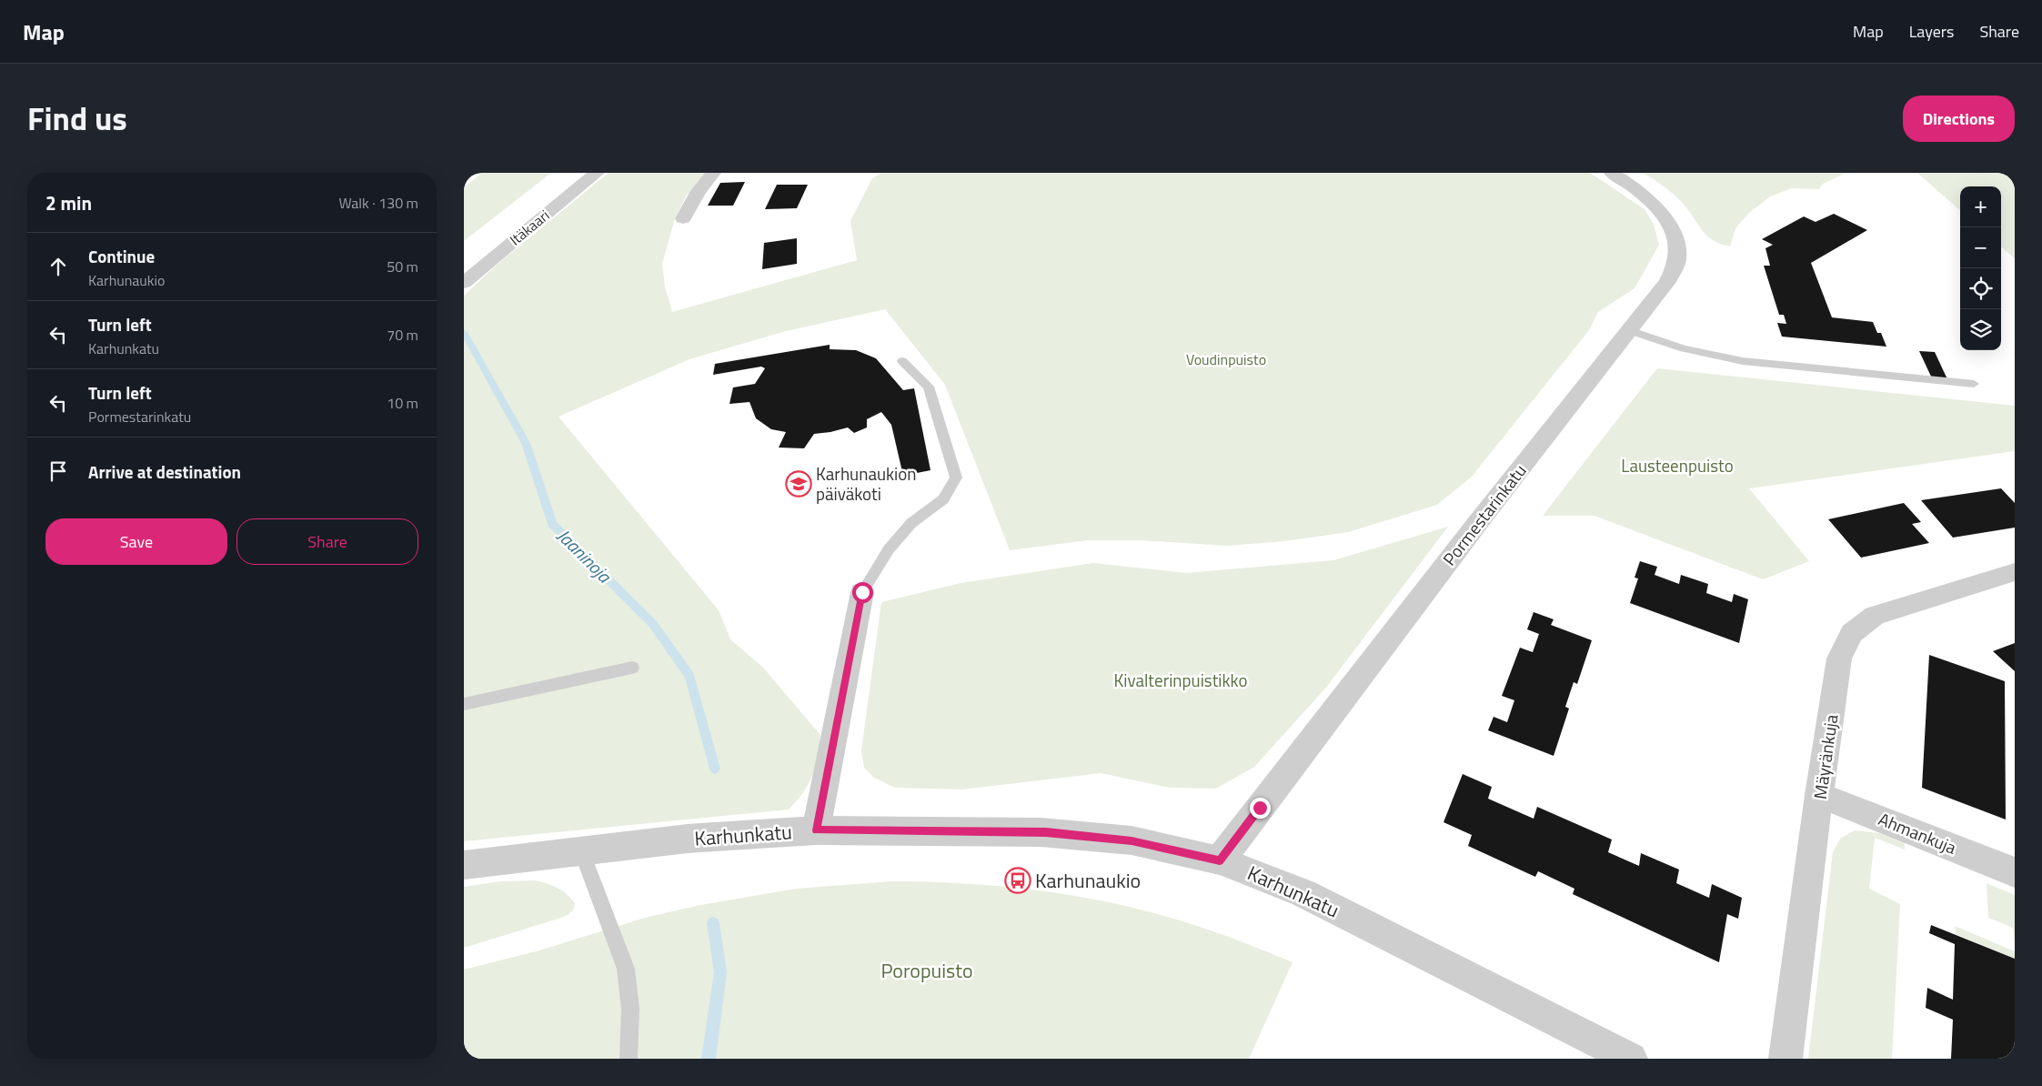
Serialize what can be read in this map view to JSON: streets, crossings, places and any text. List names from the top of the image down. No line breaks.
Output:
{"streets":{"street":["Itäkaari","Pormestarinkatu","Mäyränkuja","Ahmankuja","Karhunkatu"]},"crossings":[["Pormestarinkatu","Karhunkatu"],["Mäyränkuja","Ahmankuja"]],"water":["Jaaninoja"],"parks":["Voudinpuisto","Lausteenpuisto","Kivalterinpuistikko","Poropuisto"],"places":{"school or university":["Karhunaukion päiväkoti"],"bus stop":["Karhunaukio"]},"page":{"header":"Map","nav":["Map","Layers","Share"],"title":"Find us","buttons":["Directions",["Save","Share"]],"heading":["2 min","Walk · 130 m"],"map_buttons":["+","−"],"list":[["Continue","Karhunaukio","50 m"],["Turn left","Karhunkatu","70 m"],["Turn left","Pormestarinkatu","10 m"],"Arrive at destination"]}}
